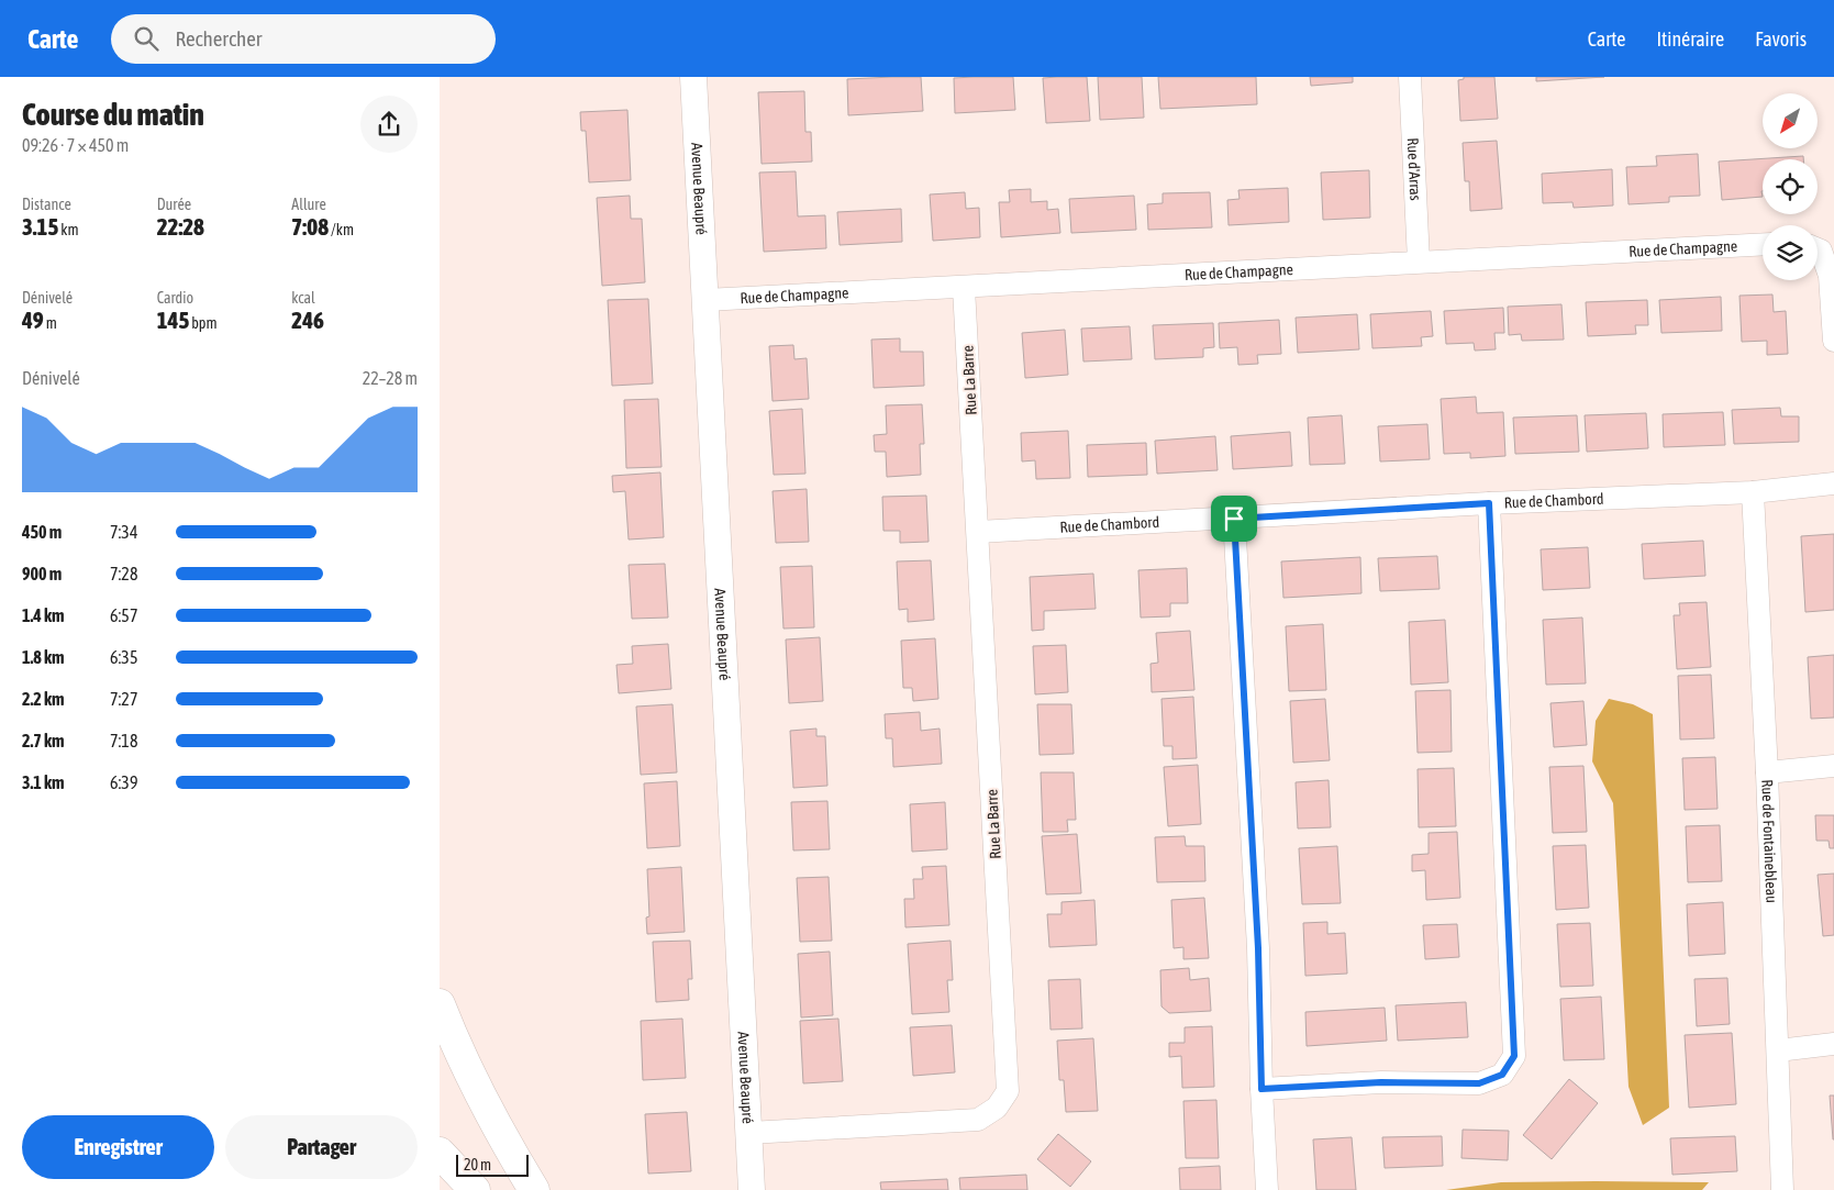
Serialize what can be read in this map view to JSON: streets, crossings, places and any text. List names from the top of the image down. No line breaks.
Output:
{"streets":{"street":["Rue d'Arras","Avenue Beaupré","Rue de Champagne","Rue La Barre","Rue de Chambord","Rue de Fontainebleau"]},"crossings":[["Rue d'Arras","Rue de Champagne"],["Avenue Beaupré","Rue de Champagne"],["Avenue Beaupré","Rue La Barre"],["Rue de Champagne","Rue La Barre"],["Rue La Barre","Rue de Chambord"],["Rue de Chambord","Rue de Fontainebleau"]],"scale_bar":"20 m","north":"bottom left","page":{"header":"Carte","search":"Rechercher","nav":["Carte","Itinéraire","Favoris"],"heading":["Course du matin","09:26 · 7 × 450 m"],"stats":[["Distance","3.15 km"],["Durée","22:28"],["Allure","7:08 /km"],["Dénivelé","49 m"],["Cardio","145 bpm"],["kcal","246"]],"chart":["Dénivelé","22–28 m"],"list":[{"name":"450 m","note":"7:34"},{"name":"900 m","note":"7:28"},{"name":"1.4 km","note":"6:57"},{"name":"1.8 km","note":"6:35"},{"name":"2.2 km","note":"7:27"},{"name":"2.7 km","note":"7:18"},{"name":"3.1 km","note":"6:39"}],"buttons":["Enregistrer","Partager"],"scale":"20 m"}}
